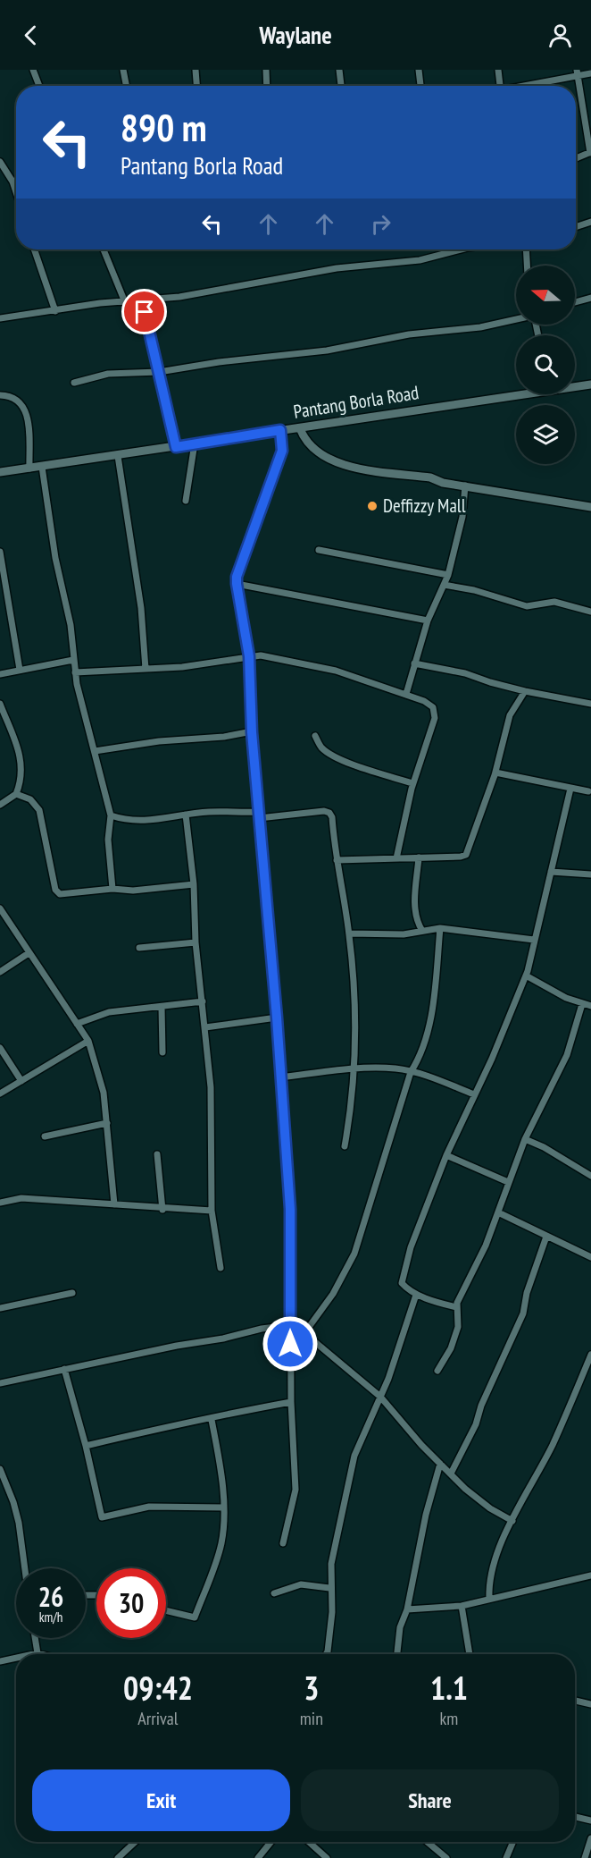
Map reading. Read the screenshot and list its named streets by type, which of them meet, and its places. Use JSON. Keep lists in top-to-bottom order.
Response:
{
  "streets": {
    "street": ["Pantang Borla Road"]
  },
  "places": ["Deffizzy Mall"],
  "north": "left",
  "page": {
    "header": "Waylane",
    "turn": ["890 m", "Pantang Borla Road"],
    "speed": "26 km/h",
    "limit": "30",
    "eta": [
      "09:42",
      "Arrival",
      "3",
      "min",
      "1.1",
      "km"
    ],
    "buttons": ["Exit", "Share"]
  }
}
